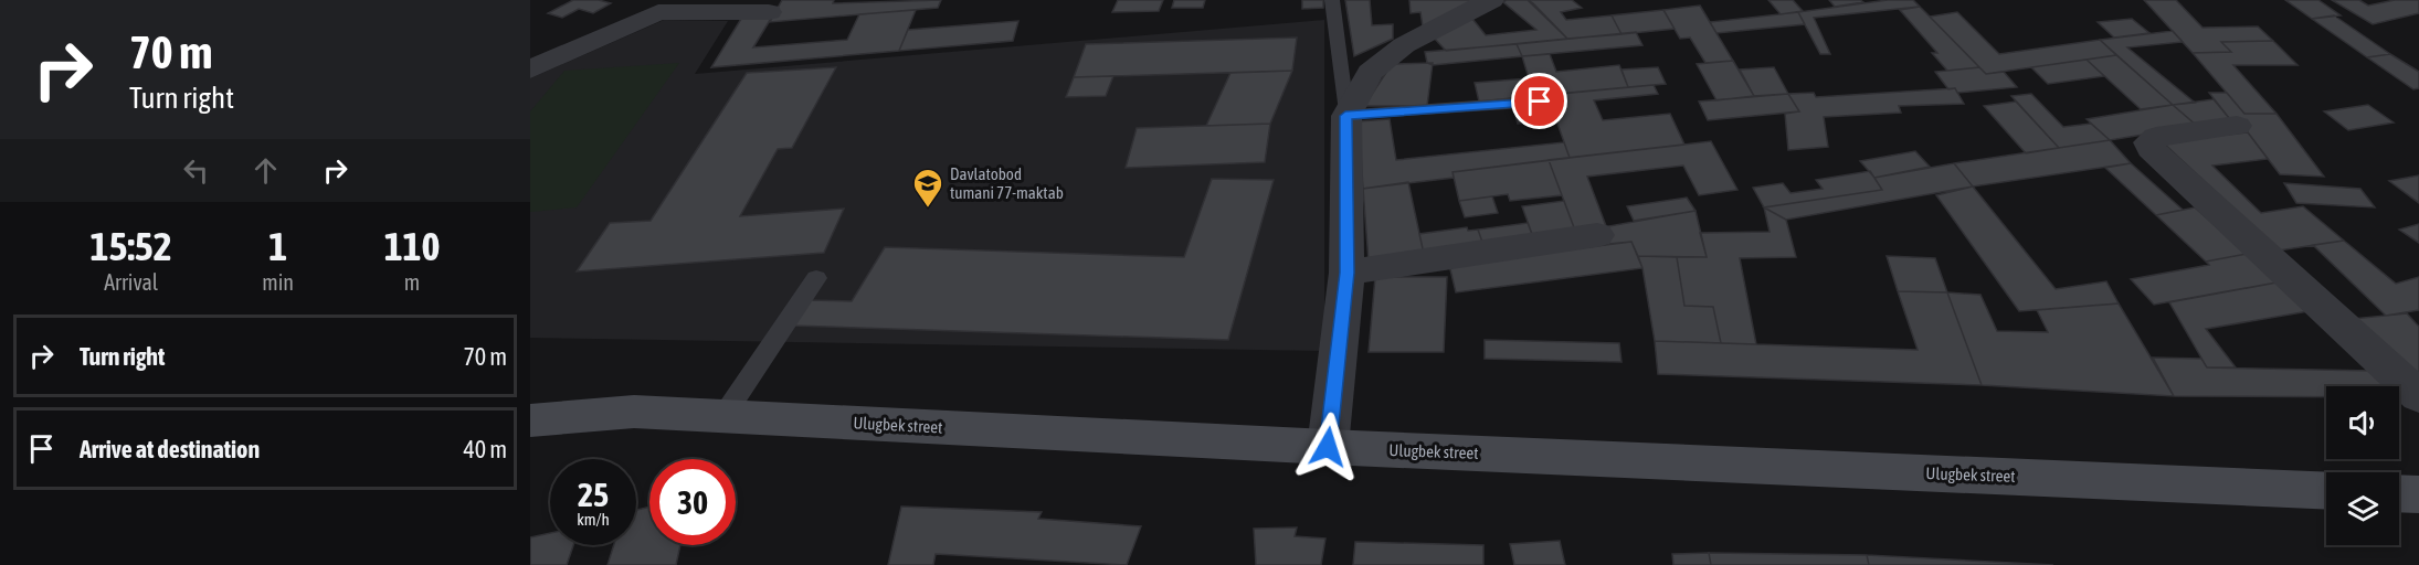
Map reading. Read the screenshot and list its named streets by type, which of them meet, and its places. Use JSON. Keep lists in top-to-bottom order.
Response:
{
  "streets": {
    "street": ["Ulugbek street"]
  },
  "places": {
    "school or university": ["Davlatobod tumani 77-maktab"]
  },
  "page": {
    "turn": ["70 m", "Turn right"],
    "eta": [
      "15:52",
      "Arrival",
      "1",
      "min",
      "110",
      "m"
    ],
    "list": [
      {
        "name": "Turn right",
        "value": "70 m"
      },
      {
        "name": "Arrive at destination",
        "value": "40 m"
      }
    ],
    "speed": "25 km/h",
    "limit": "30"
  }
}
